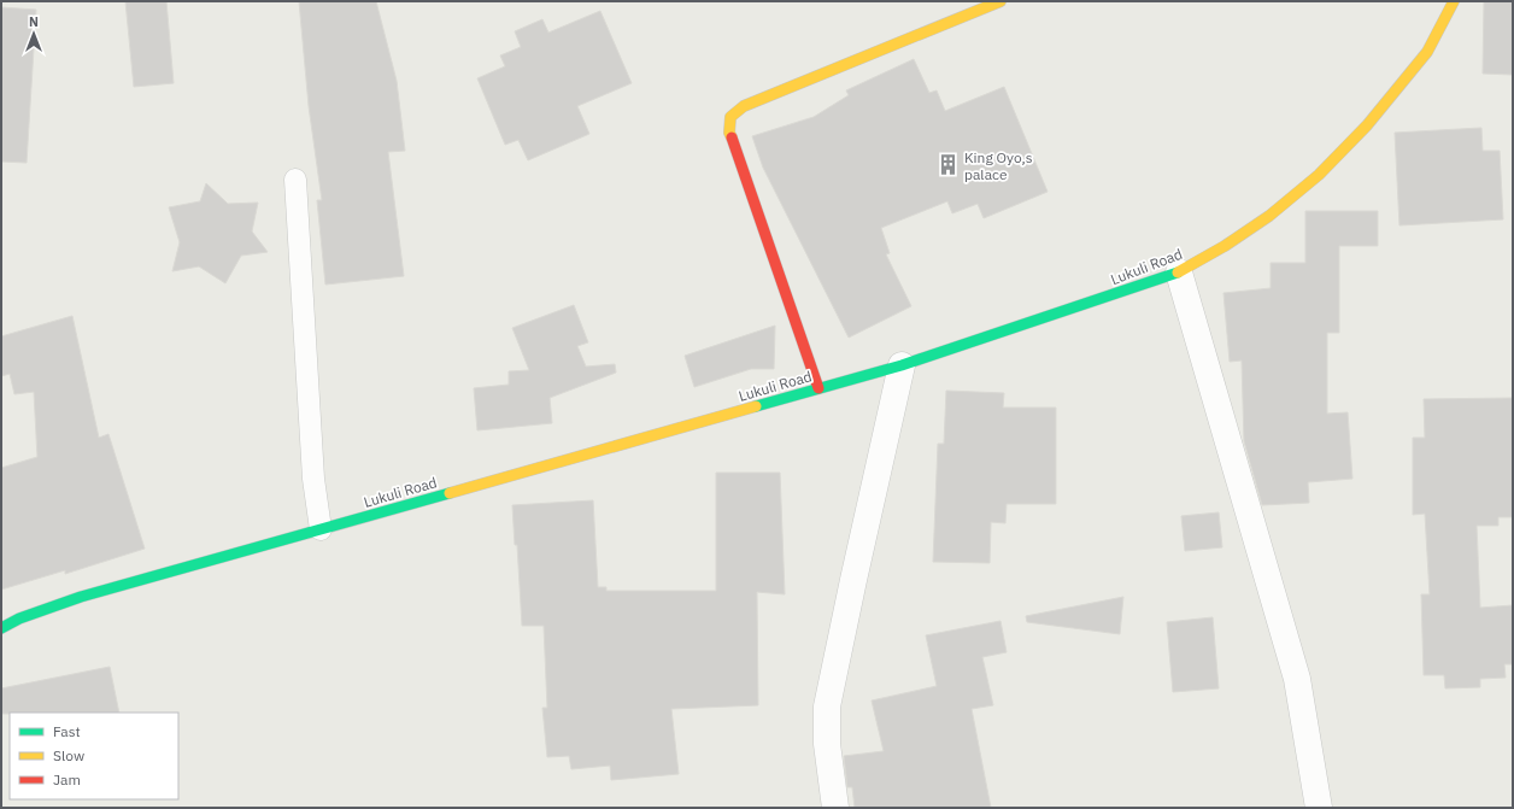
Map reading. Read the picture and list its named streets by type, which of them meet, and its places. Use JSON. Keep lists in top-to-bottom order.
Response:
{
  "streets": {
    "street": ["Lukuli Road"]
  },
  "places": {
    "building": ["King Oyo,s palace"]
  },
  "legend": ["Fast", "Slow", "Jam"],
  "north": "top"
}
